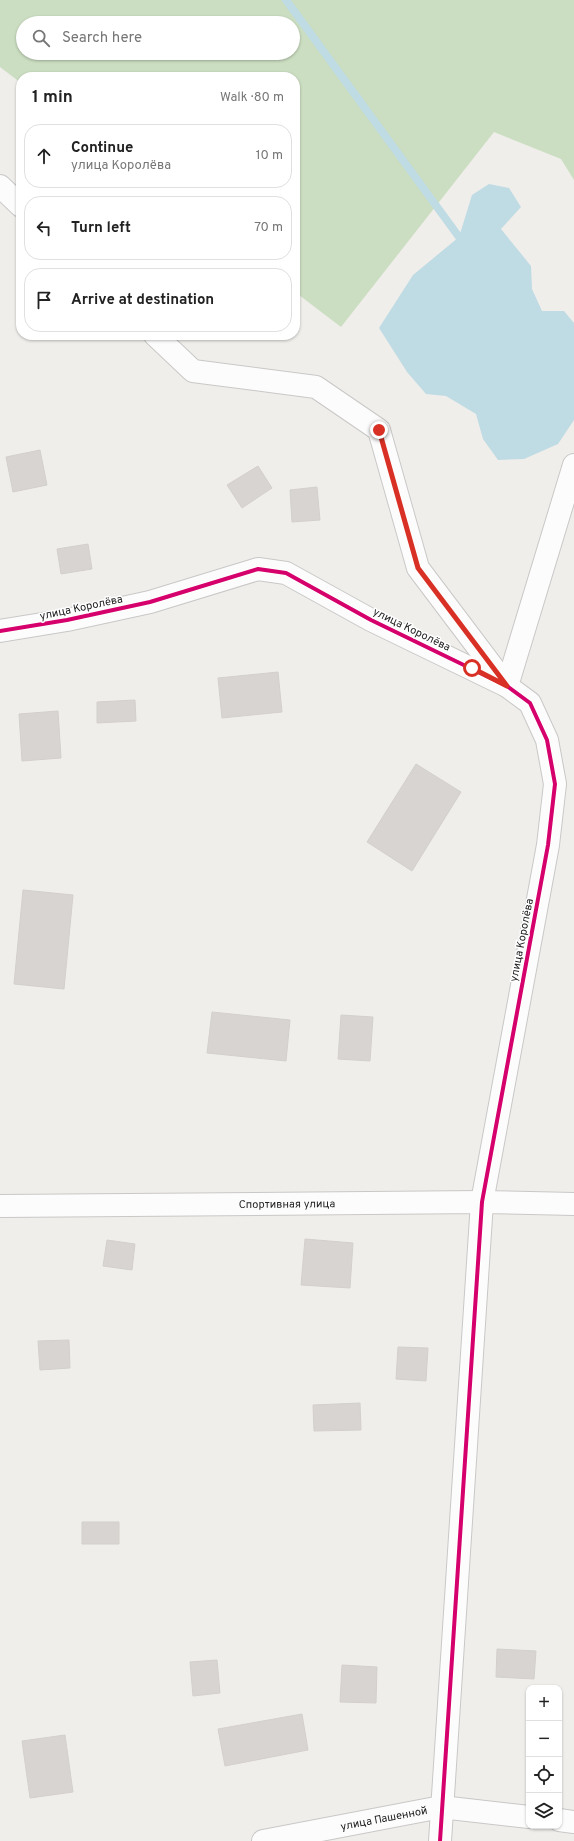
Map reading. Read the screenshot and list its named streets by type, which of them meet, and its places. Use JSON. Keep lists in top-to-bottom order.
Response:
{
  "streets": {
    "street": ["улица Королёва", "Спортивная улица", "улица Пашенной"]
  },
  "crossings": [
    ["улица Королёва", "Спортивная улица"],
    ["улица Королёва", "улица Пашенной"]
  ],
  "page": {
    "search": "Search here",
    "heading": ["1 min", "Walk · 80 m"],
    "list": [
      ["Continue", "улица Королёва", "10 m"],
      ["Turn left", "70 m"],
      "Arrive at destination"
    ],
    "map_buttons": ["+", "−"]
  }
}
